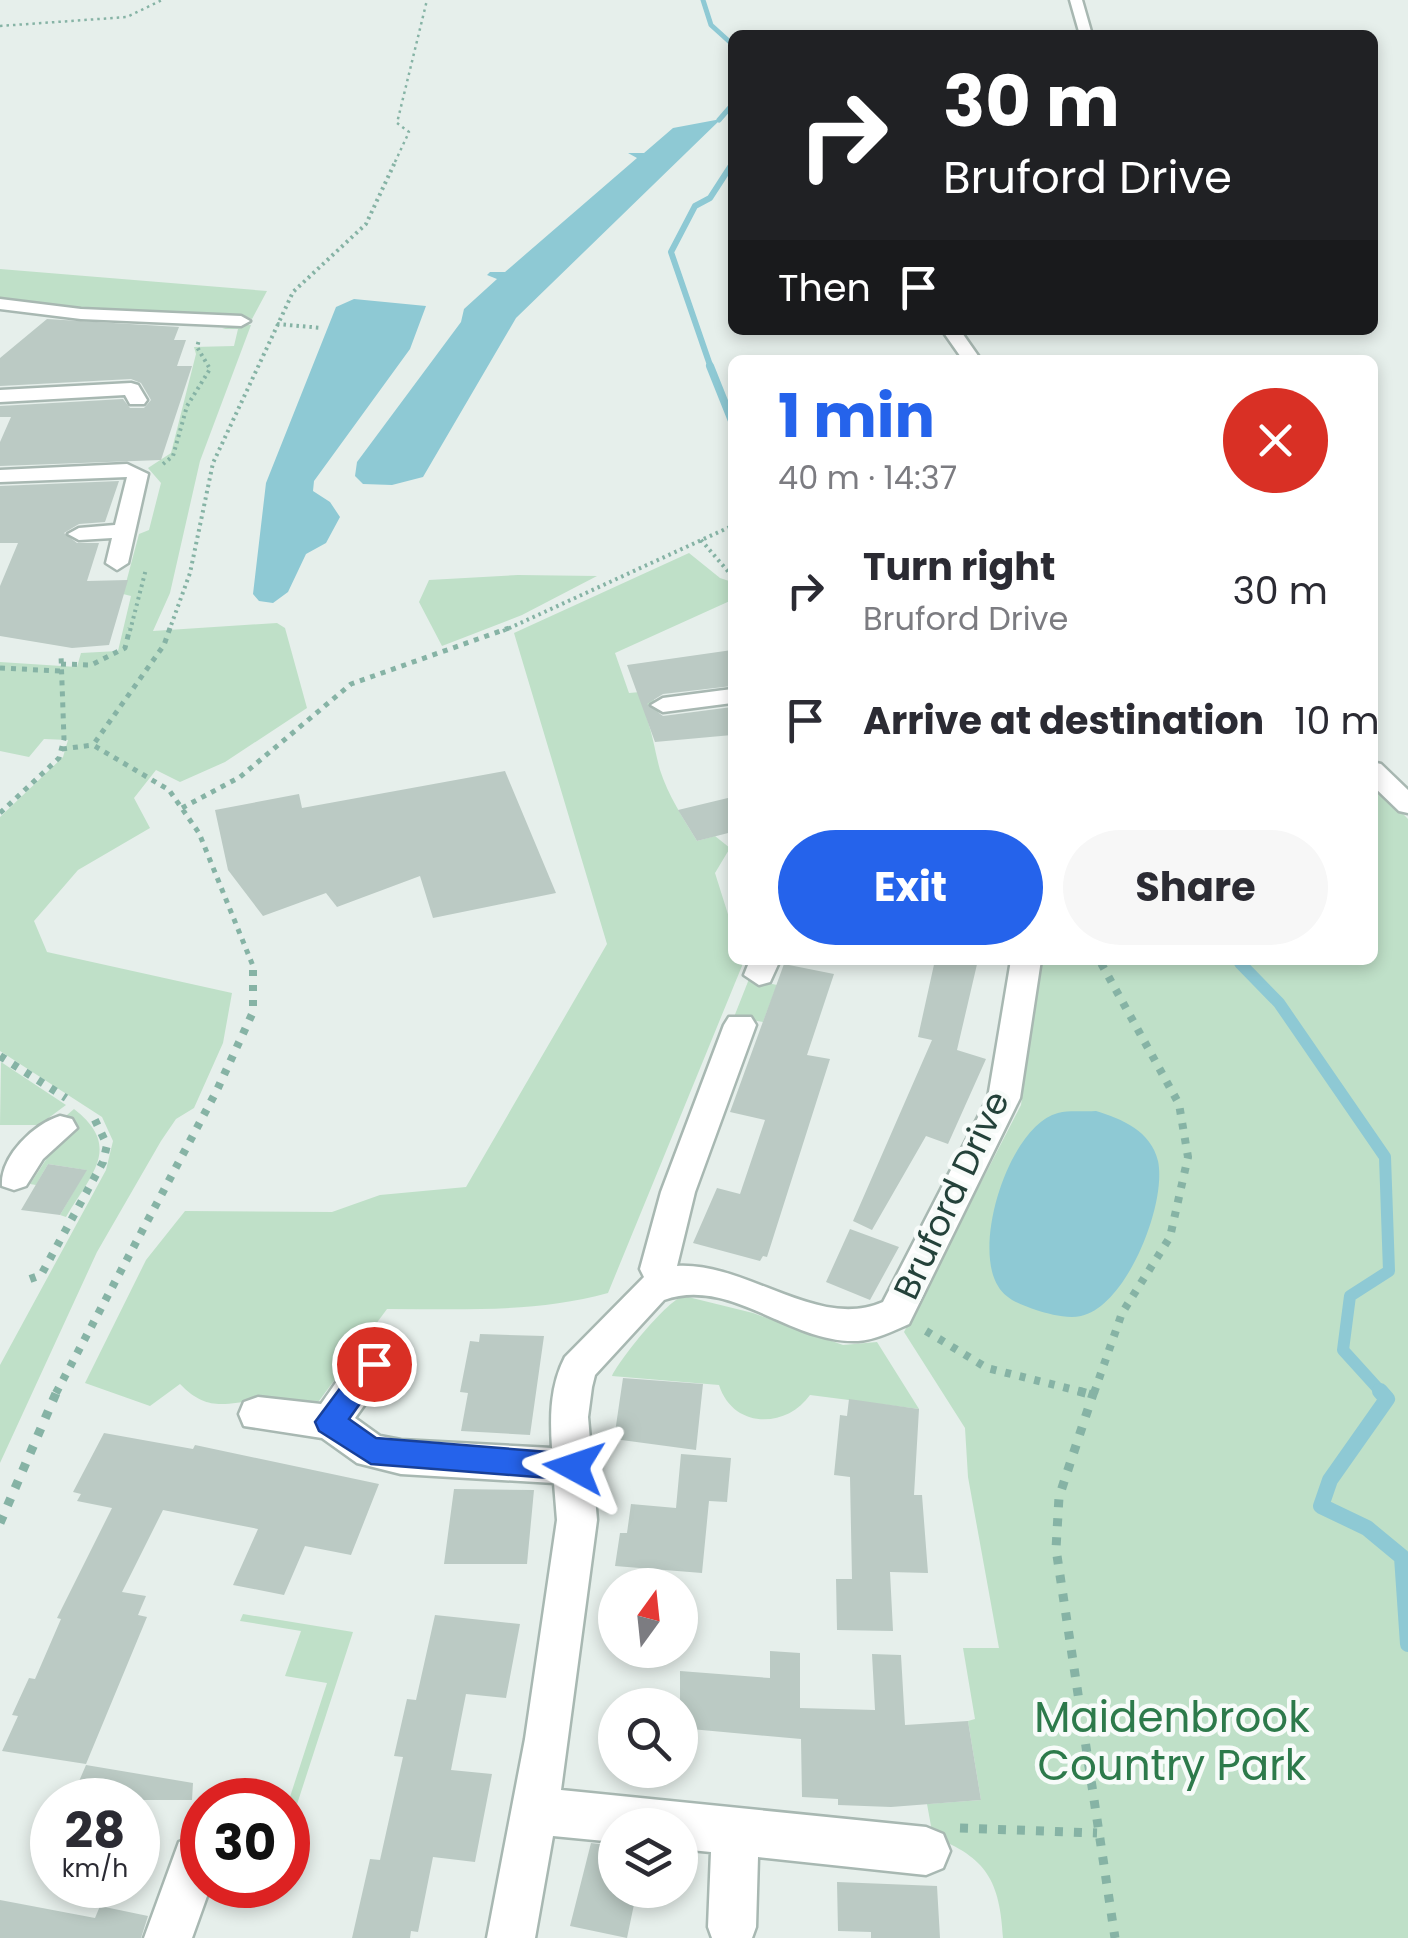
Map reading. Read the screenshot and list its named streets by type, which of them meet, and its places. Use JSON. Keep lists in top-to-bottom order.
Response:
{
  "streets": {
    "street": ["Bruford Drive"]
  },
  "parks": ["Maidenbrook Country Park"],
  "north": "top",
  "page": {
    "turn": ["30 m", "Bruford Drive"],
    "then": "Then",
    "heading": ["1 min", "40 m · 14:37"],
    "list": [
      {
        "name": "Turn right",
        "note": "Bruford Drive",
        "value": "30 m"
      },
      {
        "name": "Arrive at destination",
        "value": "10 m"
      }
    ],
    "buttons": ["Exit", "Share"],
    "speed": "28 km/h",
    "limit": "30"
  }
}
